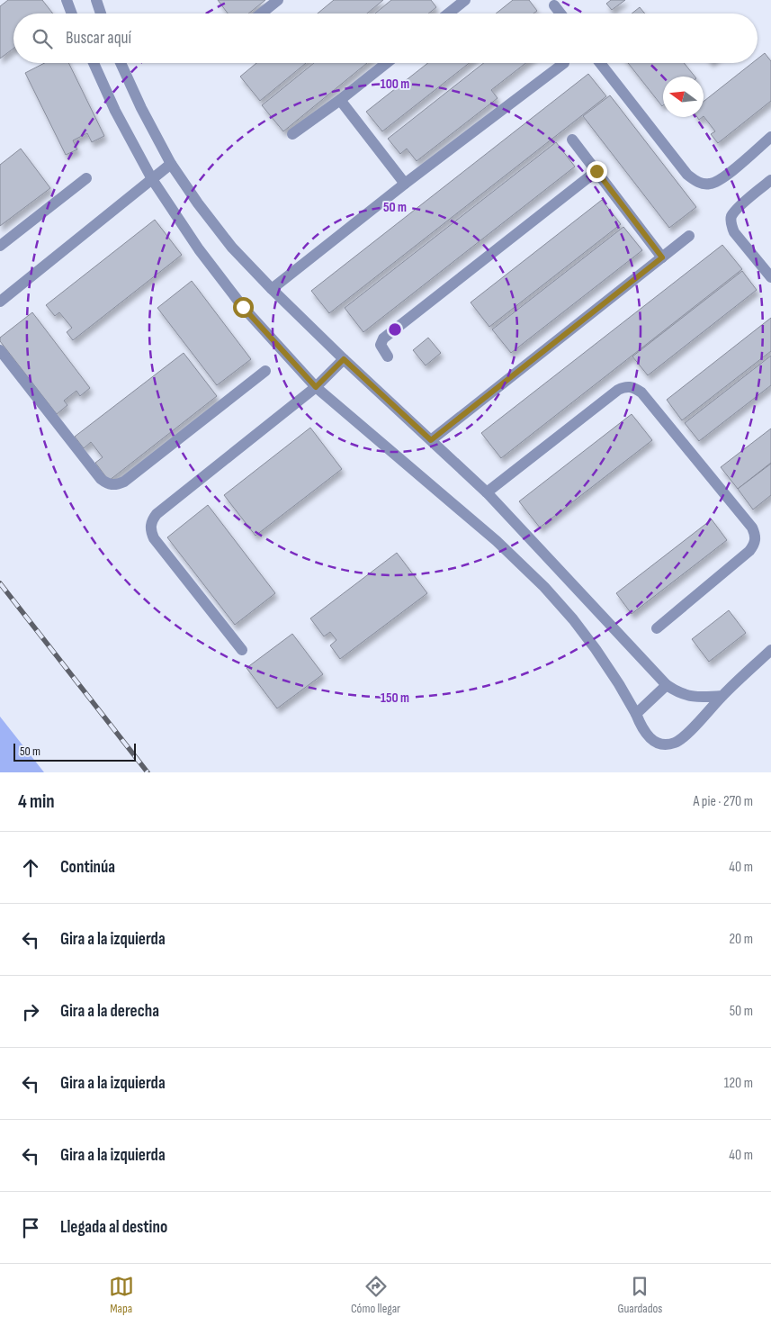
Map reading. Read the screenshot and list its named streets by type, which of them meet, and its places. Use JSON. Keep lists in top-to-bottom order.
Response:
{
  "scale_bar": "50 m",
  "north": "left",
  "page": {
    "search": "Buscar aquí",
    "scale": "50 m",
    "heading": ["4 min", "A pie · 270 m"],
    "list": [
      ["Continúa", "40 m"],
      ["Gira a la izquierda", "20 m"],
      ["Gira a la derecha", "50 m"],
      ["Gira a la izquierda", "120 m"],
      ["Gira a la izquierda", "40 m"],
      "Llegada al destino"
    ],
    "nav": ["Mapa", "Cómo llegar", "Guardados"]
  },
  "rings": ["100 m", "50 m", "150 m"]
}
